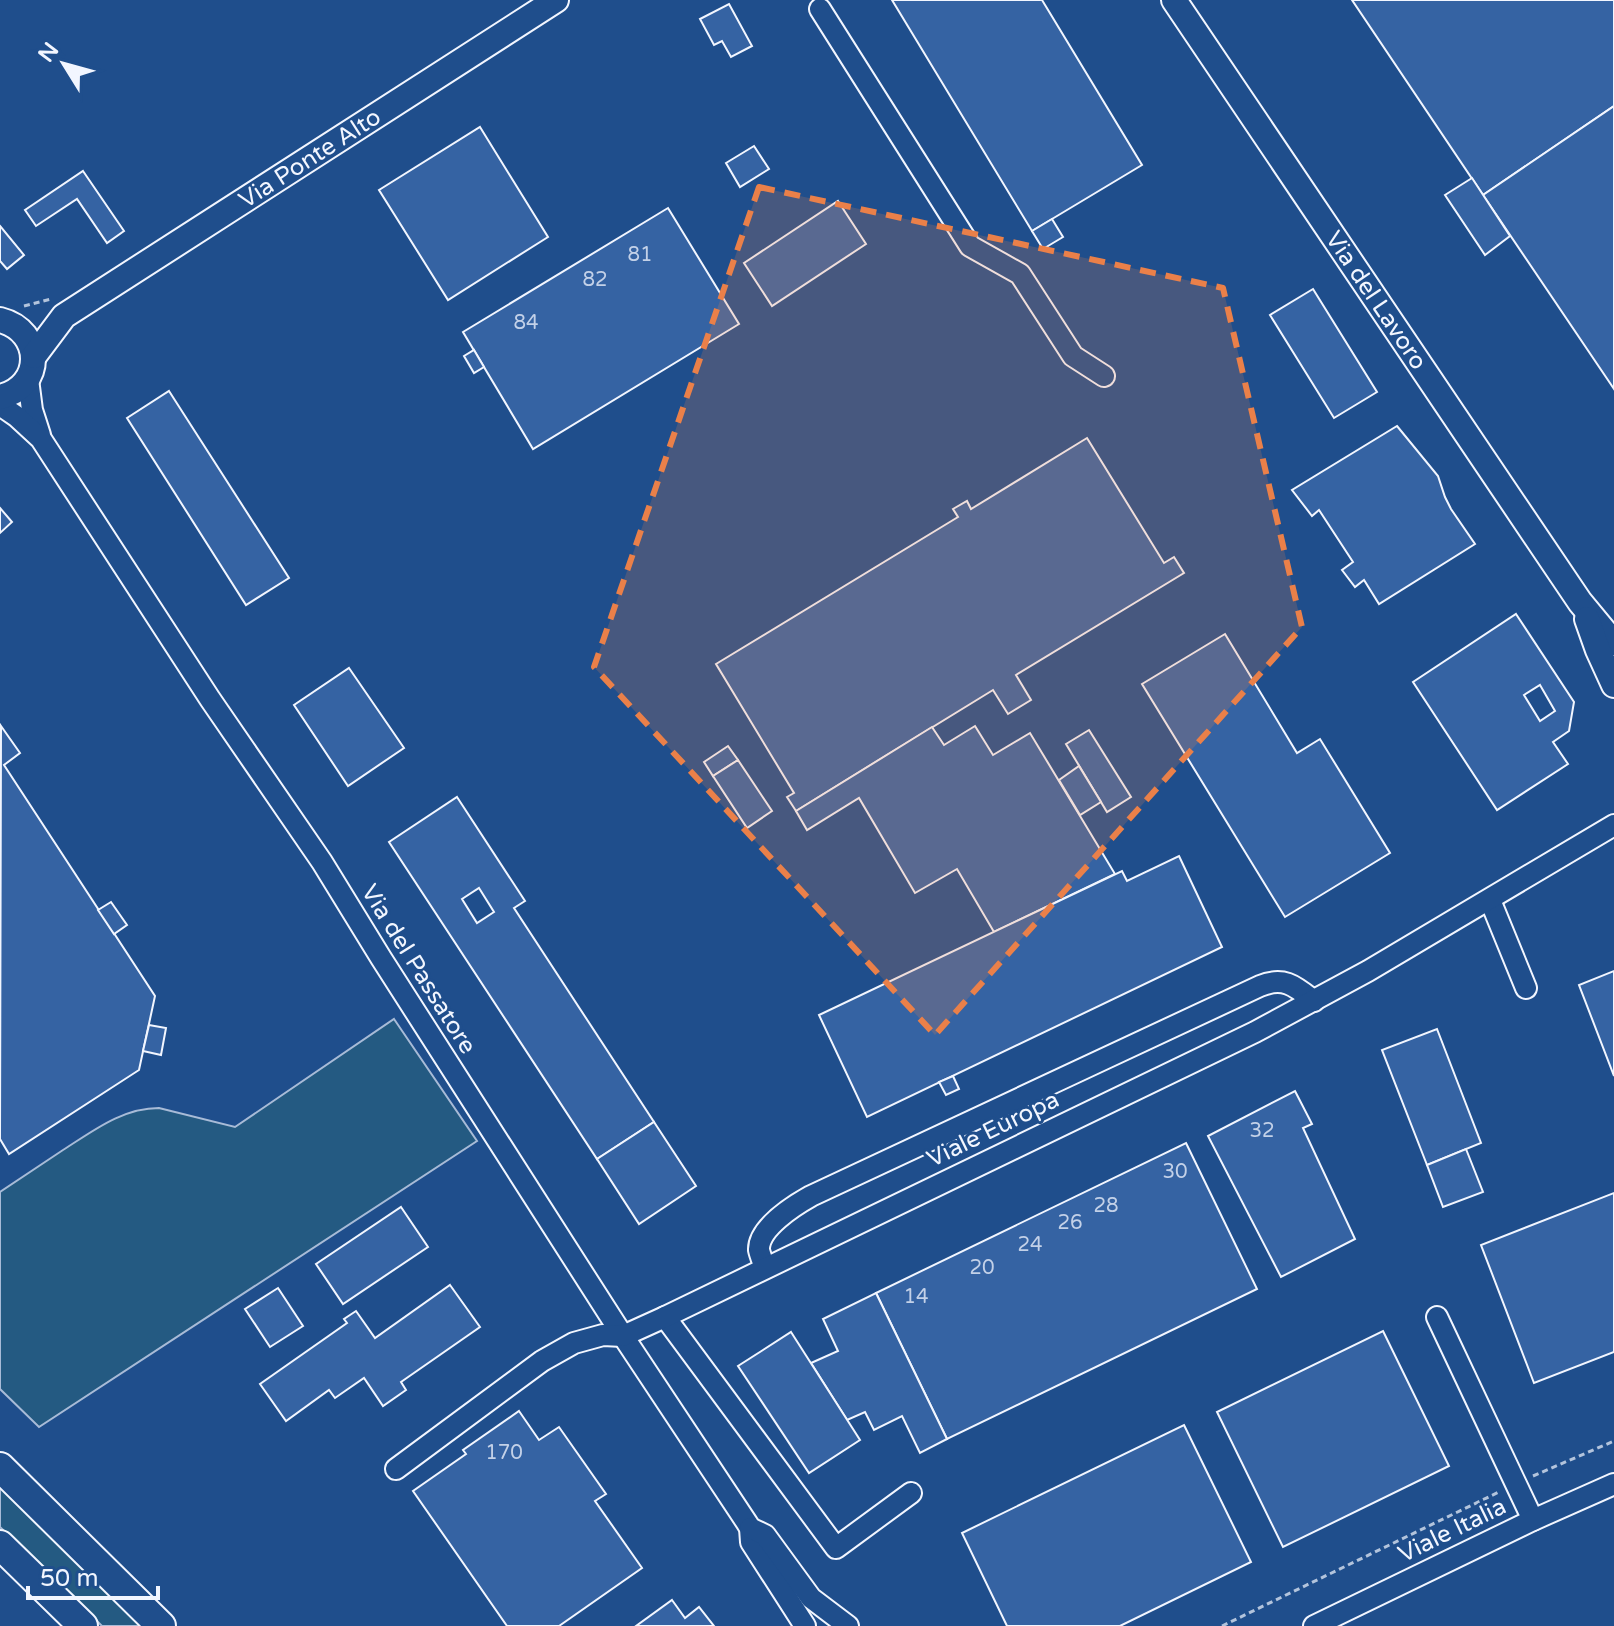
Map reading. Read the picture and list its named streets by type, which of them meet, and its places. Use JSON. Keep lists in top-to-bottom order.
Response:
{
  "streets": {
    "main road": ["Via Ponte Alto", "Via del Lavoro"],
    "street": ["Via del Passatore", "Viale Europa", "Viale Italia"]
  },
  "crossings": [
    ["Via Ponte Alto", "Via del Passatore"],
    ["Via del Passatore", "Viale Europa"]
  ],
  "house_numbers": [
    "81",
    "82",
    "84",
    "32",
    "30",
    "28",
    "26",
    "24",
    "20",
    "14",
    "170"
  ],
  "scale_bar": "50 m",
  "north": "top left"
}
